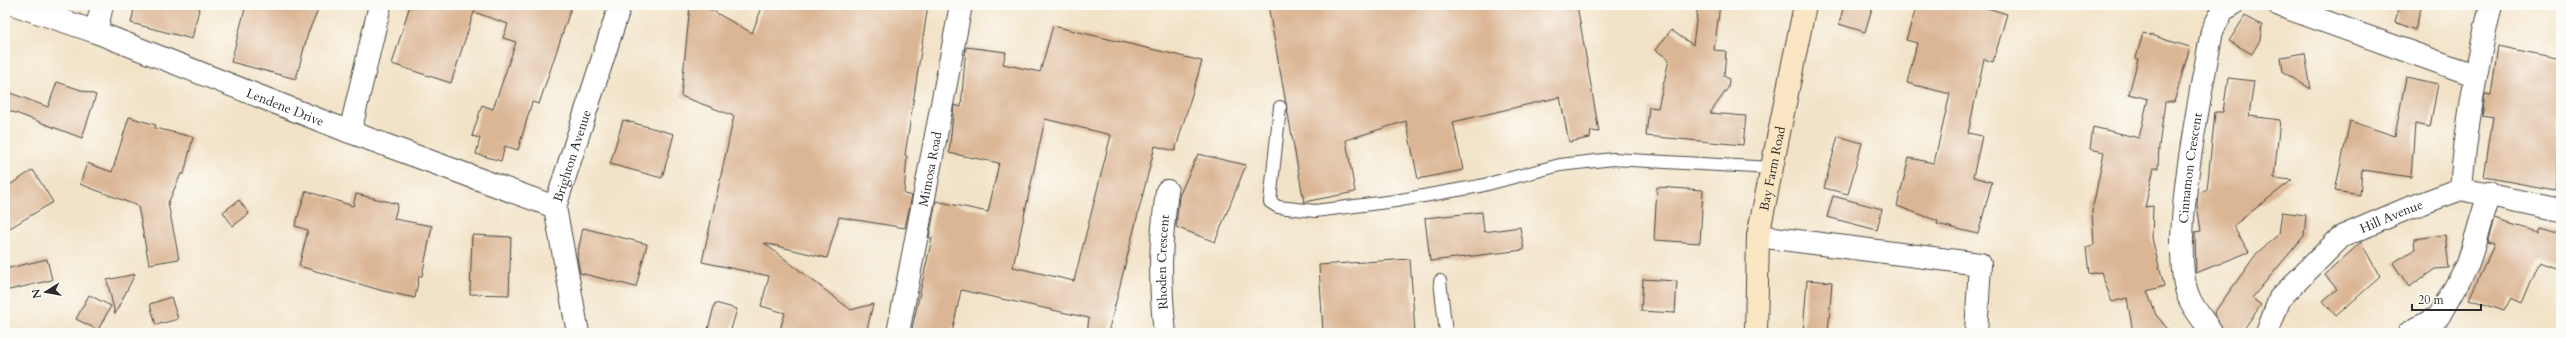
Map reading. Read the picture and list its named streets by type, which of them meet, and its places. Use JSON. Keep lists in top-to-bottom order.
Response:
{
  "streets": {
    "street": [
      "Lendene Drive",
      "Brighton Avenue",
      "Bay Farm Road",
      "Cinnamon Crescent",
      "Mimosa Road",
      "Hill Avenue",
      "Rhoden Crescent"
    ]
  },
  "crossings": [
    ["Lendene Drive", "Brighton Avenue"]
  ],
  "scale_bar": "20 m",
  "north": "left"
}
